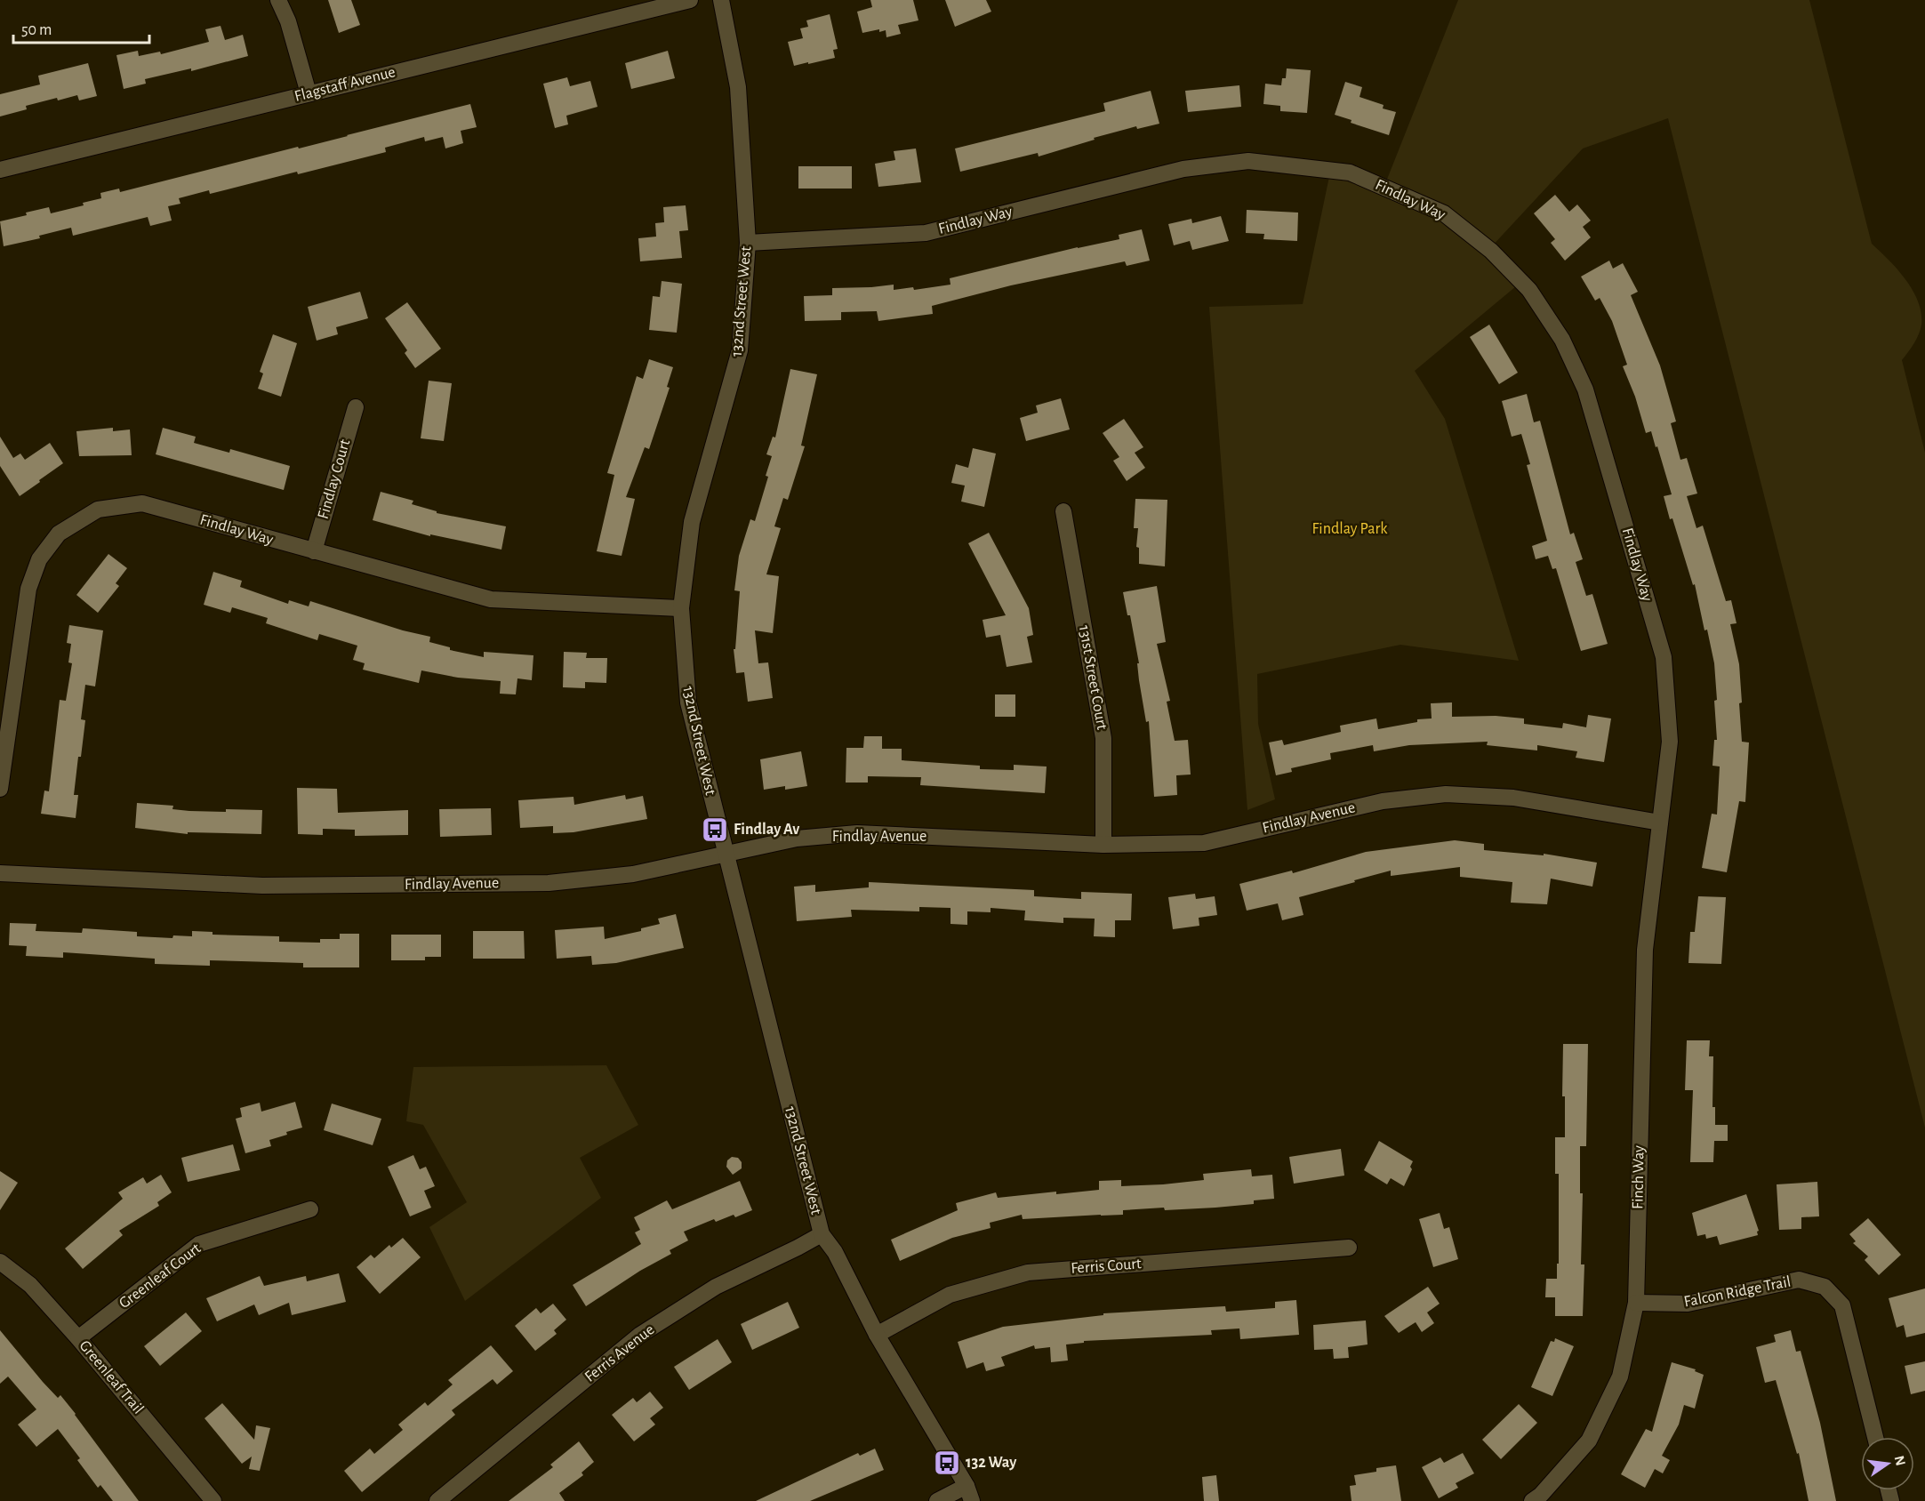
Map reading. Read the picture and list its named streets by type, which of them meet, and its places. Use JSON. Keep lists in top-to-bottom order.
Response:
{
  "streets": {
    "street": [
      "Flagstaff Avenue",
      "Findlay Way",
      "132nd Street West",
      "Findlay Court",
      "131st Street Court",
      "Findlay Avenue",
      "Finch Way",
      "Ferris Court",
      "Greenleaf Court",
      "Falcon Ridge Trail",
      "Ferris Avenue",
      "Greenleaf Trail"
    ]
  },
  "crossings": [
    ["Findlay Way", "132nd Street West"],
    ["Findlay Way", "Findlay Court"],
    ["Findlay Way", "Findlay Avenue"],
    ["Findlay Way", "Finch Way"],
    ["132nd Street West", "Findlay Avenue"],
    ["132nd Street West", "Ferris Court"],
    ["132nd Street West", "Ferris Avenue"],
    ["131st Street Court", "Findlay Avenue"],
    ["Findlay Avenue", "Finch Way"],
    ["Finch Way", "Falcon Ridge Trail"],
    ["Greenleaf Court", "Greenleaf Trail"]
  ],
  "parks": ["Findlay Park"],
  "places": {
    "bus stop": ["Findlay Av", "132 Way"]
  },
  "scale_bar": "50 m",
  "north": "right"
}
